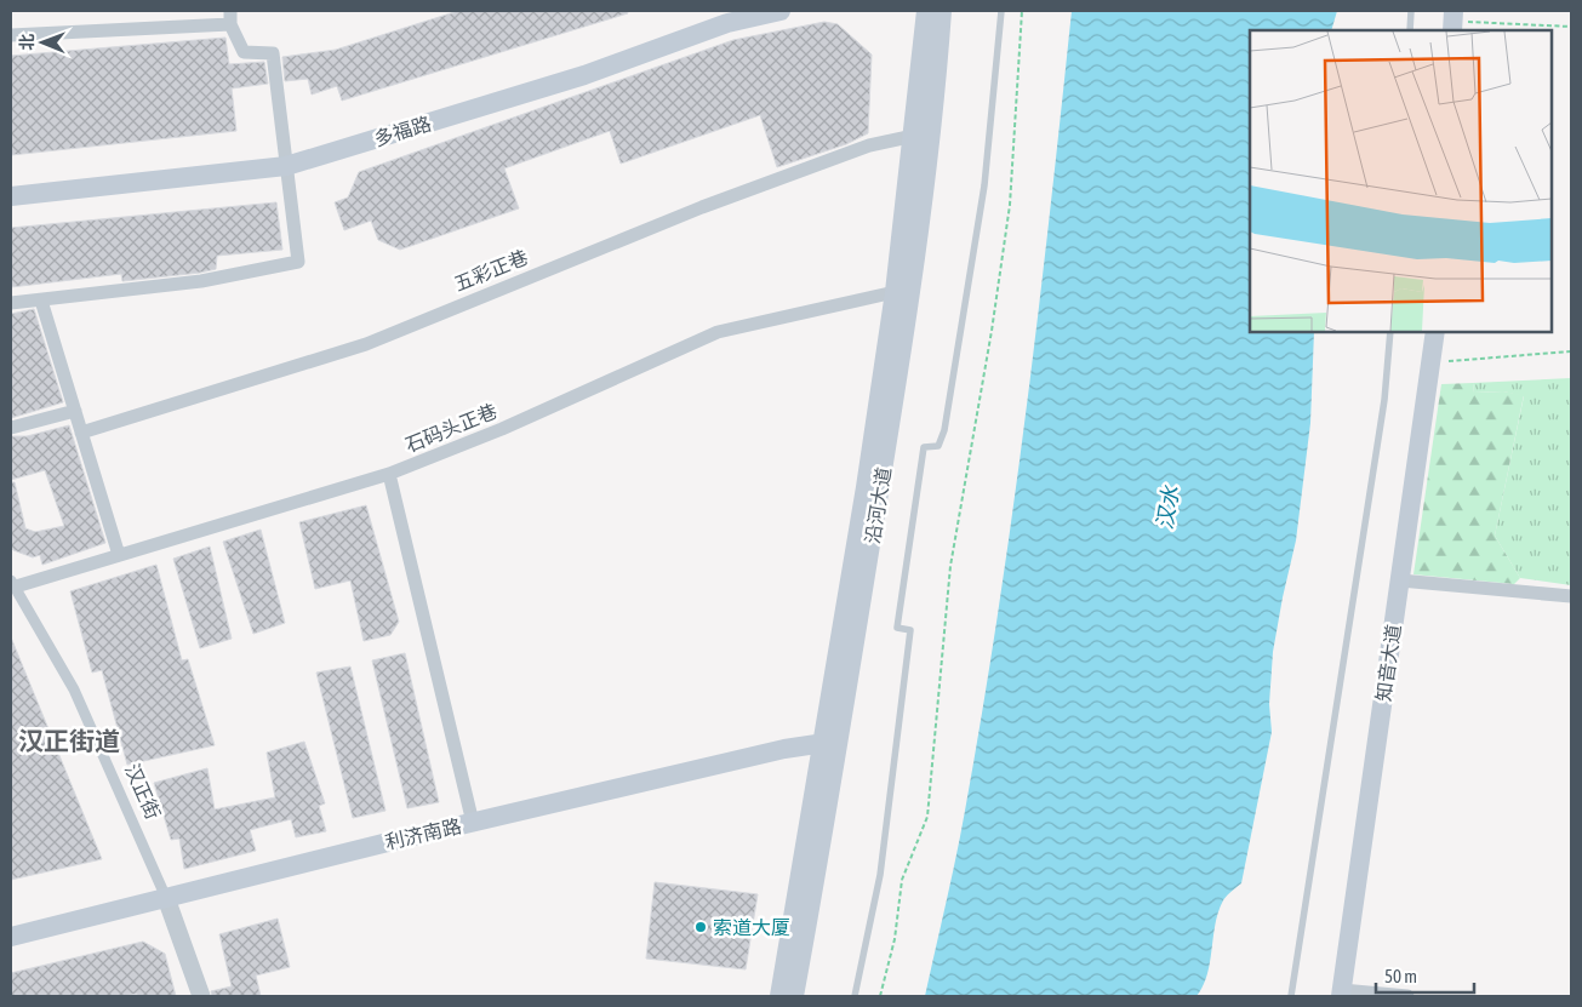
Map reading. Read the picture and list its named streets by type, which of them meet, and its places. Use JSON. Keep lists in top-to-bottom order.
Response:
{
  "streets": {
    "main road": [
      "多福路",
      "沿河大道",
      "知音大道",
      "利济南路"
    ],
    "street": ["五彩正巷", "石码头正巷", "汉正街"]
  },
  "crossings": [
    ["五彩正巷", "沿河大道"],
    ["石码头正巷", "沿河大道"],
    ["石码头正巷", "汉正街"],
    ["沿河大道", "利济南路"],
    ["汉正街", "利济南路"]
  ],
  "districts": ["汉正街道"],
  "water": ["汉水"],
  "places": ["索道大厦"],
  "scale_bar": "50 m",
  "north": "left"
}
